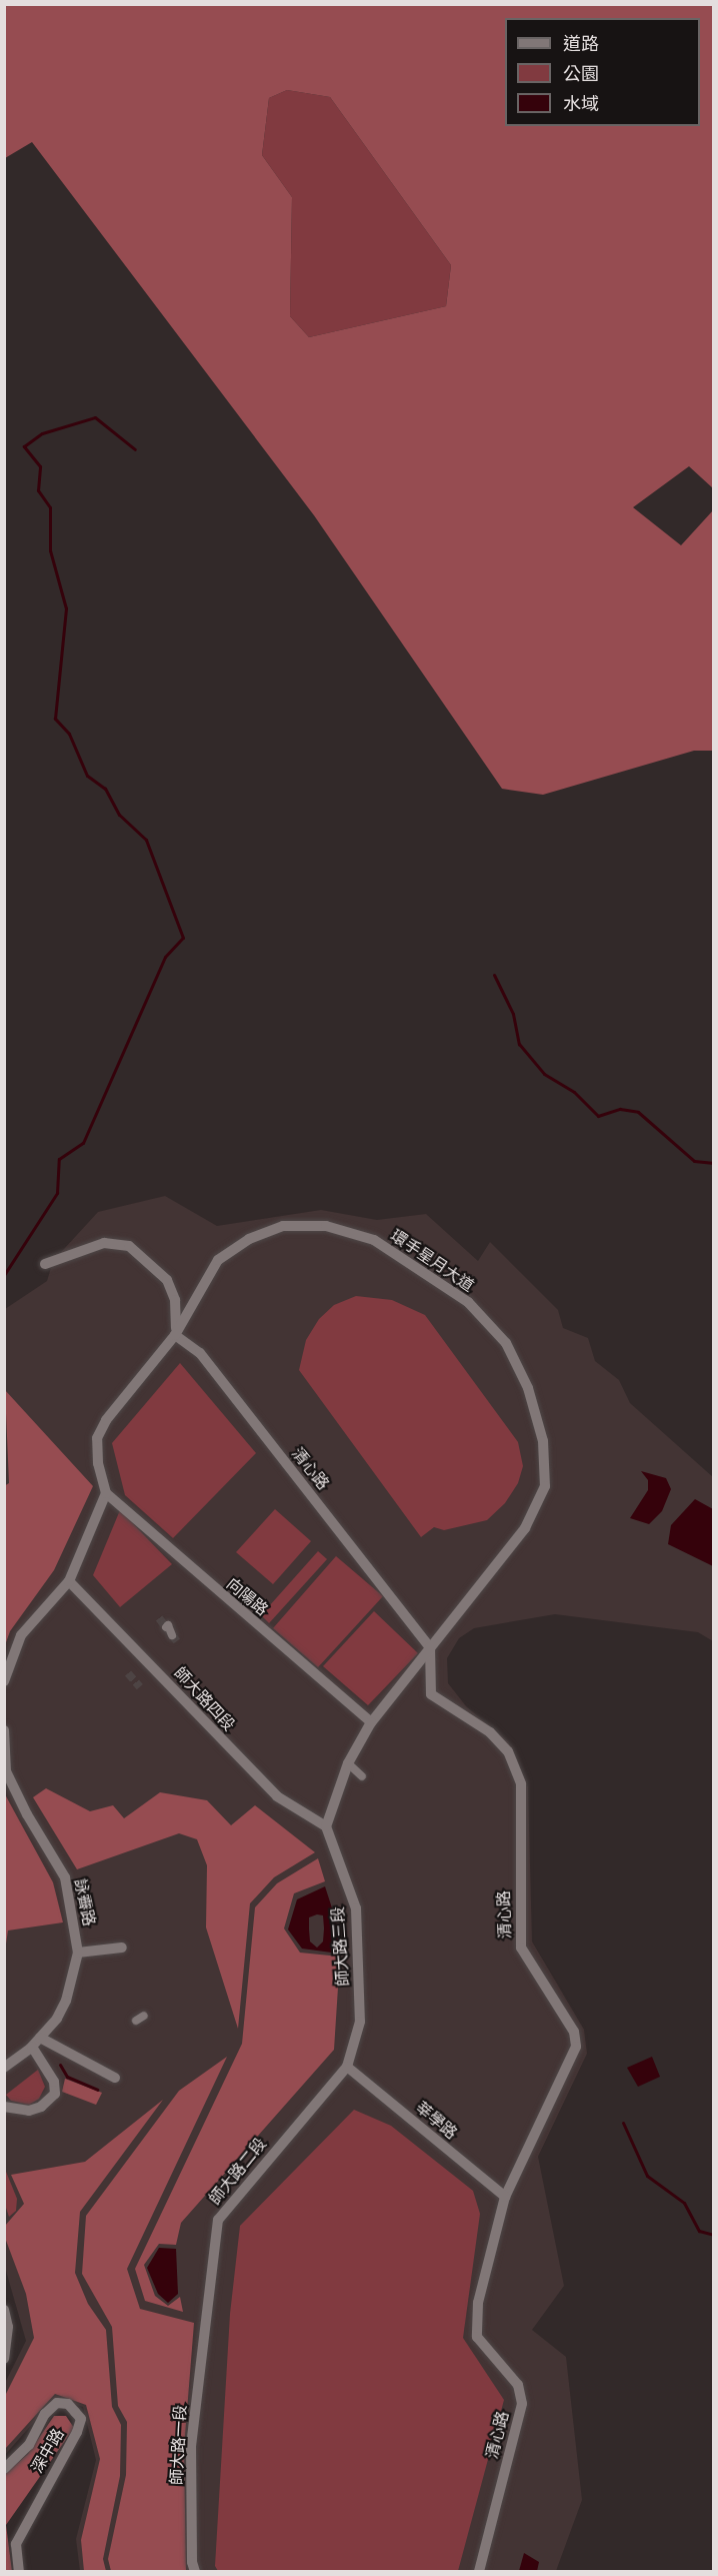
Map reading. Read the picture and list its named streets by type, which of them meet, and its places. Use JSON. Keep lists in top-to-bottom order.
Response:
{
  "streets": {
    "street": [
      "環手星月大道",
      "清心路",
      "向陽路",
      "師大路四段",
      "詠霽路",
      "師大路三段",
      "莘學路",
      "師大路二段",
      "師大路一段",
      "深中路"
    ]
  },
  "crossings": [
    ["環手星月大道", "清心路"],
    ["環手星月大道", "向陽路"],
    ["環手星月大道", "師大路四段"],
    ["環手星月大道", "師大路三段"],
    ["清心路", "莘學路"],
    ["師大路四段", "師大路三段"],
    ["師大路三段", "莘學路"],
    ["師大路三段", "師大路二段"],
    ["莘學路", "師大路二段"],
    ["師大路二段", "師大路一段"]
  ],
  "legend": ["道路", "公園", "水域"]
}
